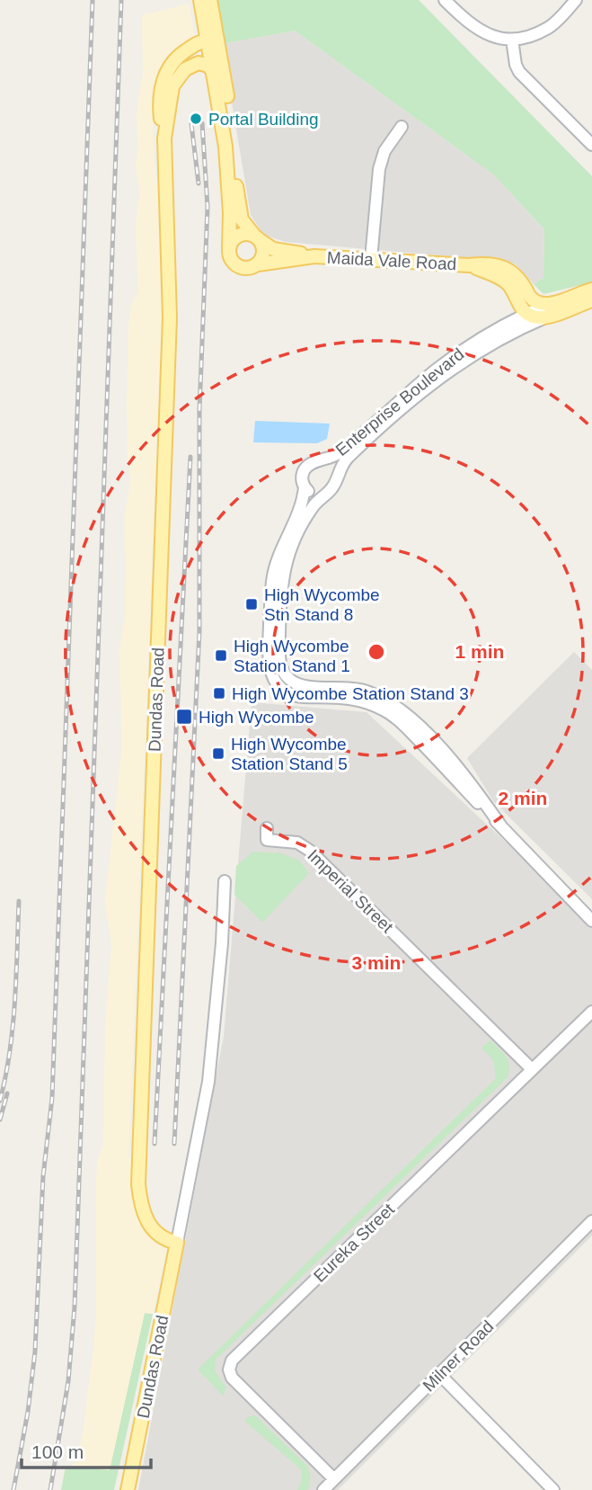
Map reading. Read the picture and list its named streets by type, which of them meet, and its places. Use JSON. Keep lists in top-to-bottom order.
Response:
{
  "streets": {
    "main road": ["Maida Vale Road", "Dundas Road"],
    "street": [
      "Enterprise Boulevard",
      "Imperial Street",
      "Eureka Street",
      "Milner Road"
    ]
  },
  "crossings": [
    ["Maida Vale Road", "Enterprise Boulevard"],
    ["Imperial Street", "Eureka Street"],
    ["Eureka Street", "Milner Road"]
  ],
  "places": {
    "other": ["Portal Building"],
    "transit": [
      "High Wycombe Stn Stand 8",
      "High Wycombe Station Stand 1",
      "High Wycombe Station Stand 3",
      "High Wycombe",
      "High Wycombe Station Stand 5"
    ]
  },
  "scale_bar": "100 m",
  "rings": ["1 min", "2 min", "3 min"]
}
